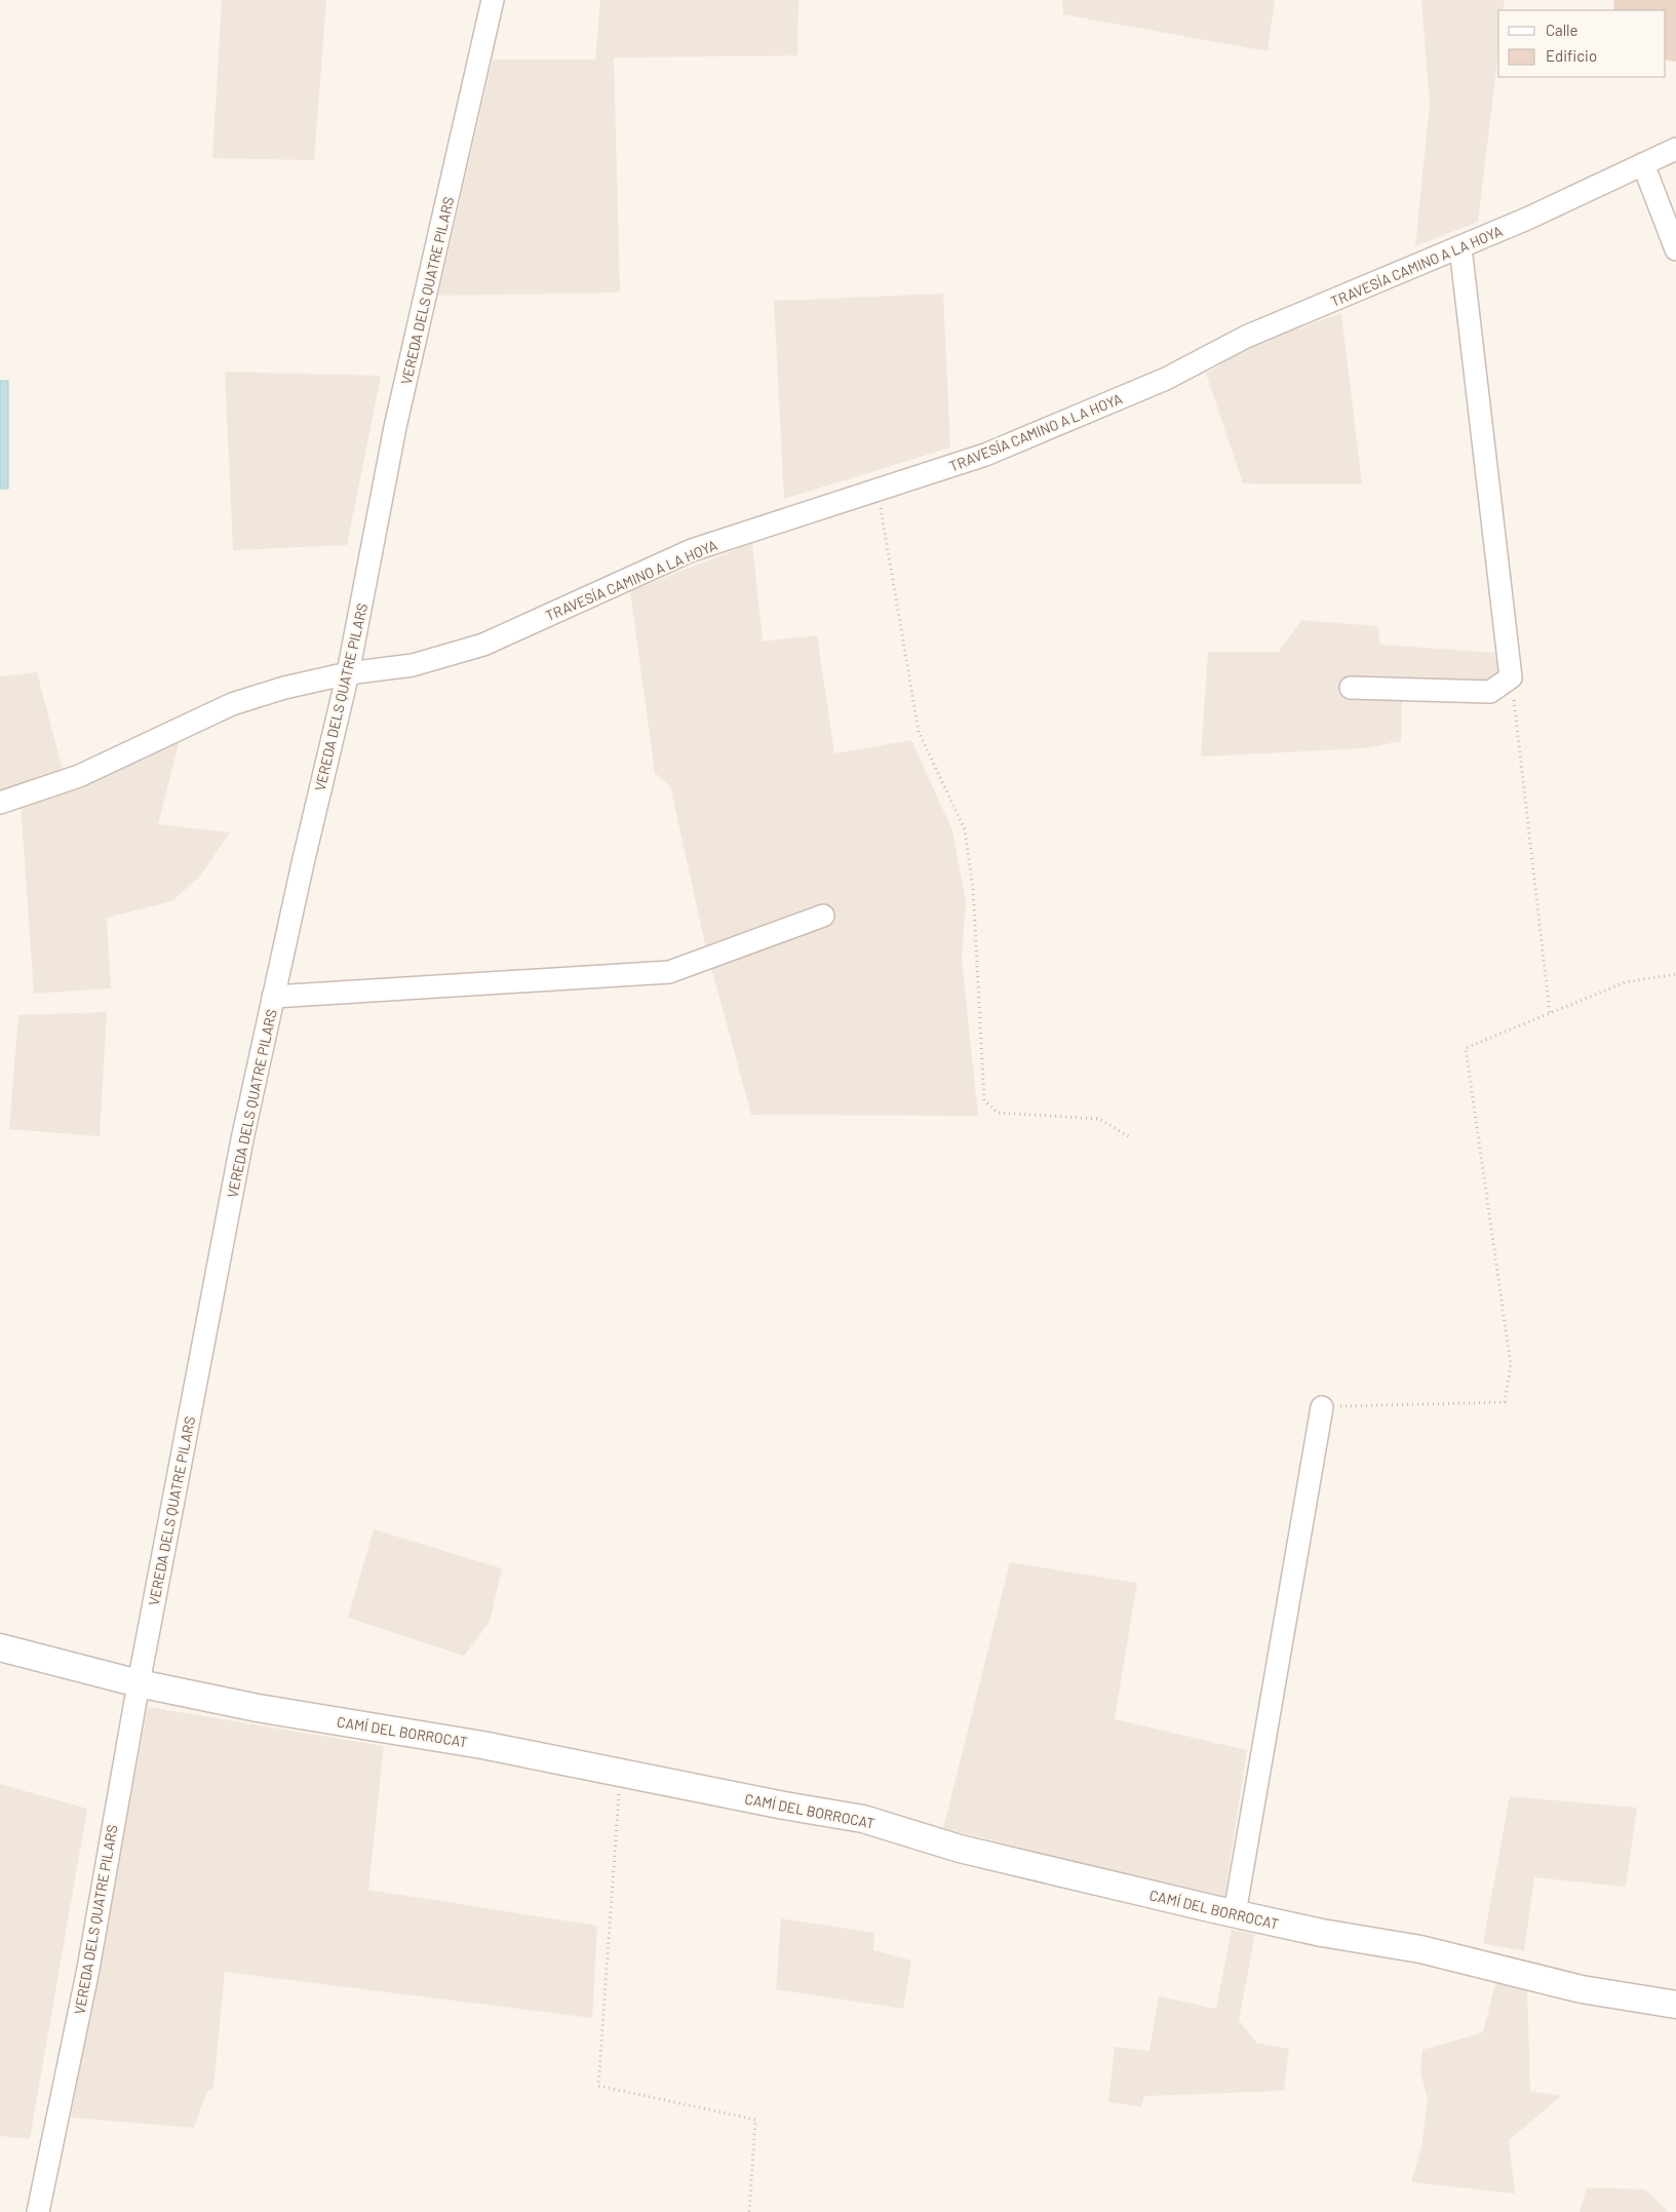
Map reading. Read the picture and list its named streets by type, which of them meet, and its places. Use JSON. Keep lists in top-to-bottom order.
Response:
{
  "streets": {
    "street": ["TRAVESÍA CAMINO A LA HOYA", "VEREDA DELS QUATRE PILARS", "CAMÍ DEL BORROCAT"]
  },
  "crossings": [
    ["TRAVESÍA CAMINO A LA HOYA", "VEREDA DELS QUATRE PILARS"],
    ["VEREDA DELS QUATRE PILARS", "CAMÍ DEL BORROCAT"]
  ],
  "legend": ["Calle", "Edificio"]
}
